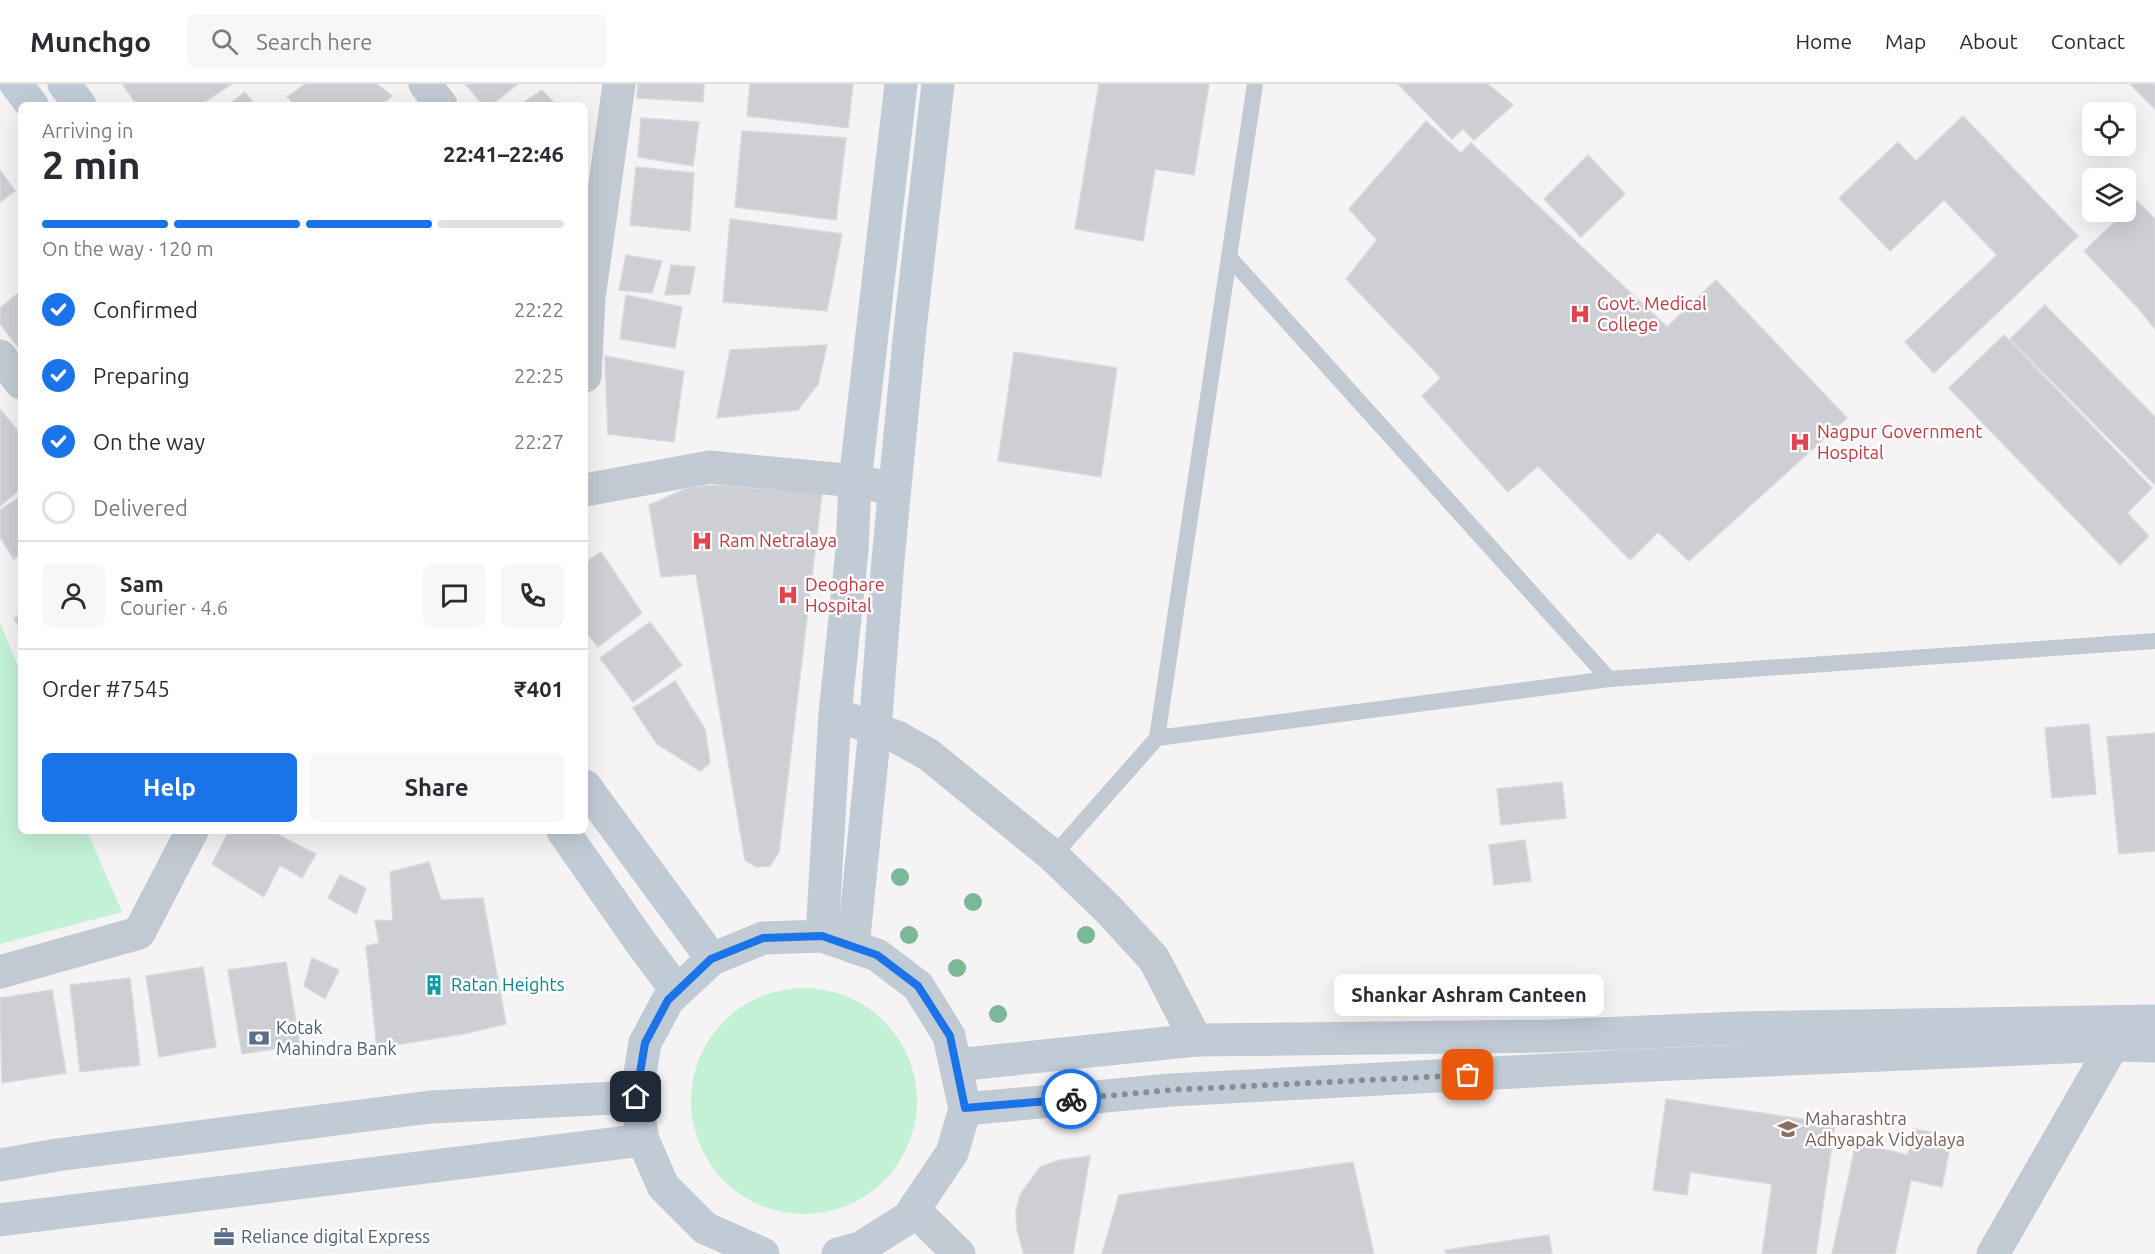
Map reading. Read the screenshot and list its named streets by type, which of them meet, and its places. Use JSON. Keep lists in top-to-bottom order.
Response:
{
  "places": {
    "hospital": [
      "Govt. Medical College",
      "Nagpur Government Hospital",
      "Ram Netralaya",
      "Deoghare Hospital"
    ],
    "building": ["Ratan Heights"],
    "bank": ["Kotak Mahindra Bank"],
    "other": ["Shankar Ashram Canteen"],
    "school or university": ["Maharashtra Adhyapak Vidyalaya"],
    "office": ["Reliance digital Express"]
  },
  "page": {
    "header": "Munchgo",
    "search": "Search here",
    "nav": [
      "Home",
      "Map",
      "About",
      "Contact"
    ],
    "heading": ["2 min", "Arriving in", "22:41–22:46"],
    "panel": [
      "Sam",
      "Courier · 4.6",
      "Order #7545",
      "₹401"
    ],
    "bar": "On the way · 120 m",
    "list": [
      ["Confirmed", "22:22"],
      ["Preparing", "22:25"],
      ["On the way", "22:27"],
      "Delivered"
    ],
    "buttons": ["Help", "Share"],
    "bubble": "Shankar Ashram Canteen"
  }
}
